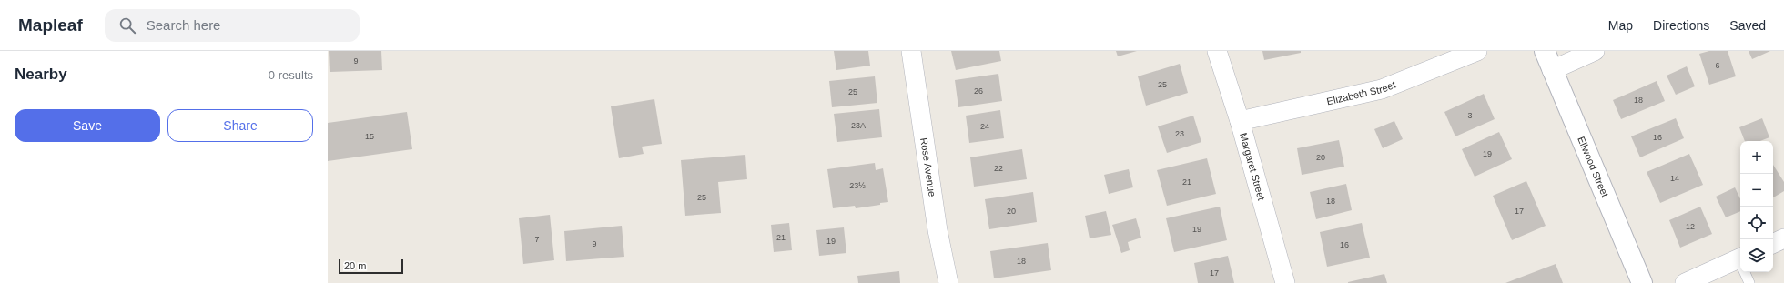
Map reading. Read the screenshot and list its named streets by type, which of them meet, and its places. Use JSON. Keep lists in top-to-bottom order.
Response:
{
  "streets": {
    "street": [
      "Elizabeth Street",
      "Margaret Street",
      "Rose Avenue",
      "Ellwood Street"
    ]
  },
  "crossings": [
    ["Elizabeth Street", "Margaret Street"]
  ],
  "house_numbers": [
    "9",
    "6",
    "25",
    "26",
    "25",
    "18",
    "3",
    "23A",
    "24",
    "23",
    "15",
    "16",
    "19",
    "20",
    "22",
    "14",
    "21",
    "23½",
    "25",
    "18",
    "20",
    "17",
    "12",
    "19",
    "21",
    "7",
    "19",
    "9",
    "16",
    "18",
    "17"
  ],
  "scale_bar": "20 m",
  "page": {
    "header": "Mapleaf",
    "search": "Search here",
    "nav": ["Map", "Directions", "Saved"],
    "heading": ["Nearby", "0 results"],
    "buttons": ["Save", "Share"],
    "map_buttons": ["+", "−"],
    "scale": "20 m"
  }
}
